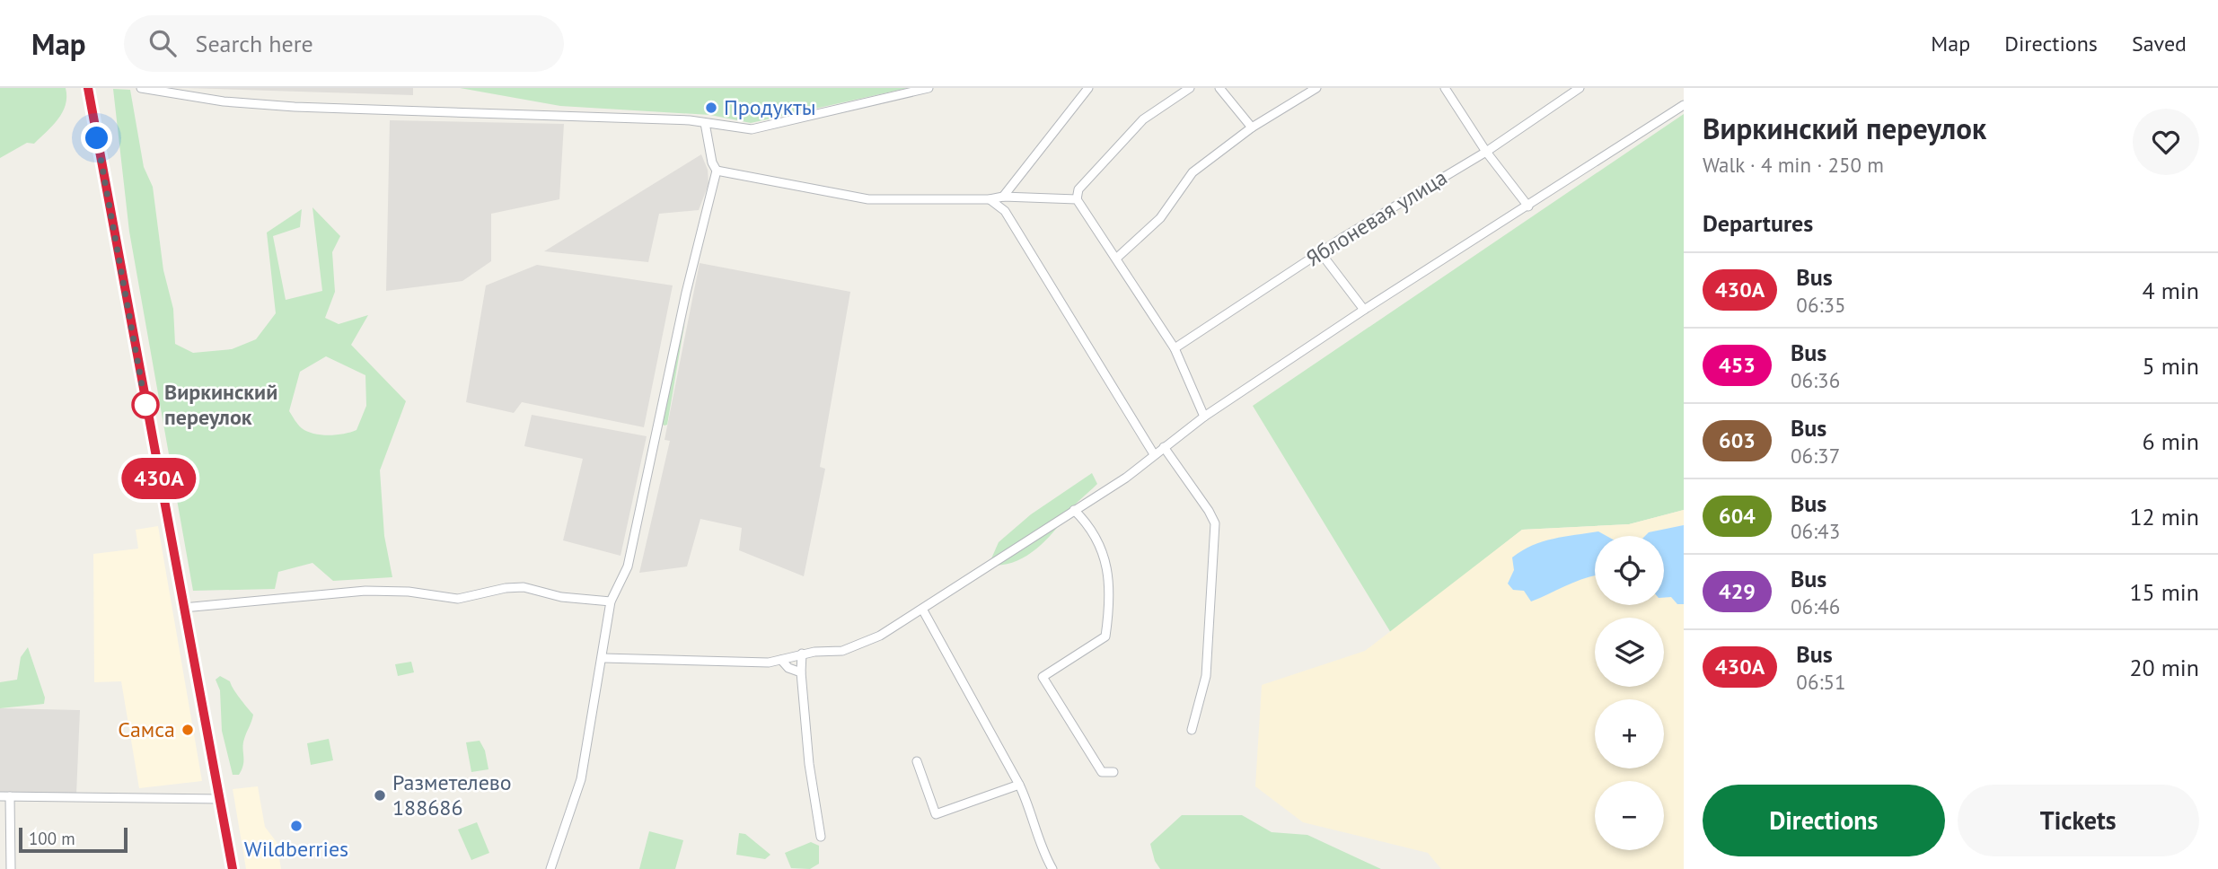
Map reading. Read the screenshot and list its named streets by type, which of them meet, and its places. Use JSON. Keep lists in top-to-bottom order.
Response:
{
  "streets": {
    "street": ["Яблоневая улица"]
  },
  "places": [
    "Продукты",
    "Виркинский переулок",
    "Самса",
    "Разметелево 188686",
    "Wildberries"
  ],
  "lines": ["bus line 430А"],
  "scale_bar": "100 m",
  "page": {
    "header": "Map",
    "search": "Search here",
    "nav": ["Map", "Directions", "Saved"],
    "on_map": "430А",
    "heading": [
      ["Виркинский переулок", "Walk · 4 min · 250 m"],
      "Departures"
    ],
    "list": [
      {
        "mark": "430А",
        "name": "Bus",
        "note": "06:35",
        "value": "4 min"
      },
      {
        "mark": "453",
        "name": "Bus",
        "note": "06:36",
        "value": "5 min"
      },
      {
        "mark": "603",
        "name": "Bus",
        "note": "06:37",
        "value": "6 min"
      },
      {
        "mark": "604",
        "name": "Bus",
        "note": "06:43",
        "value": "12 min"
      },
      {
        "mark": "429",
        "name": "Bus",
        "note": "06:46",
        "value": "15 min"
      },
      {
        "mark": "430А",
        "name": "Bus",
        "note": "06:51",
        "value": "20 min"
      }
    ],
    "map_buttons": ["+", "−"],
    "buttons": ["Directions", "Tickets"],
    "scale": "100 m"
  }
}
